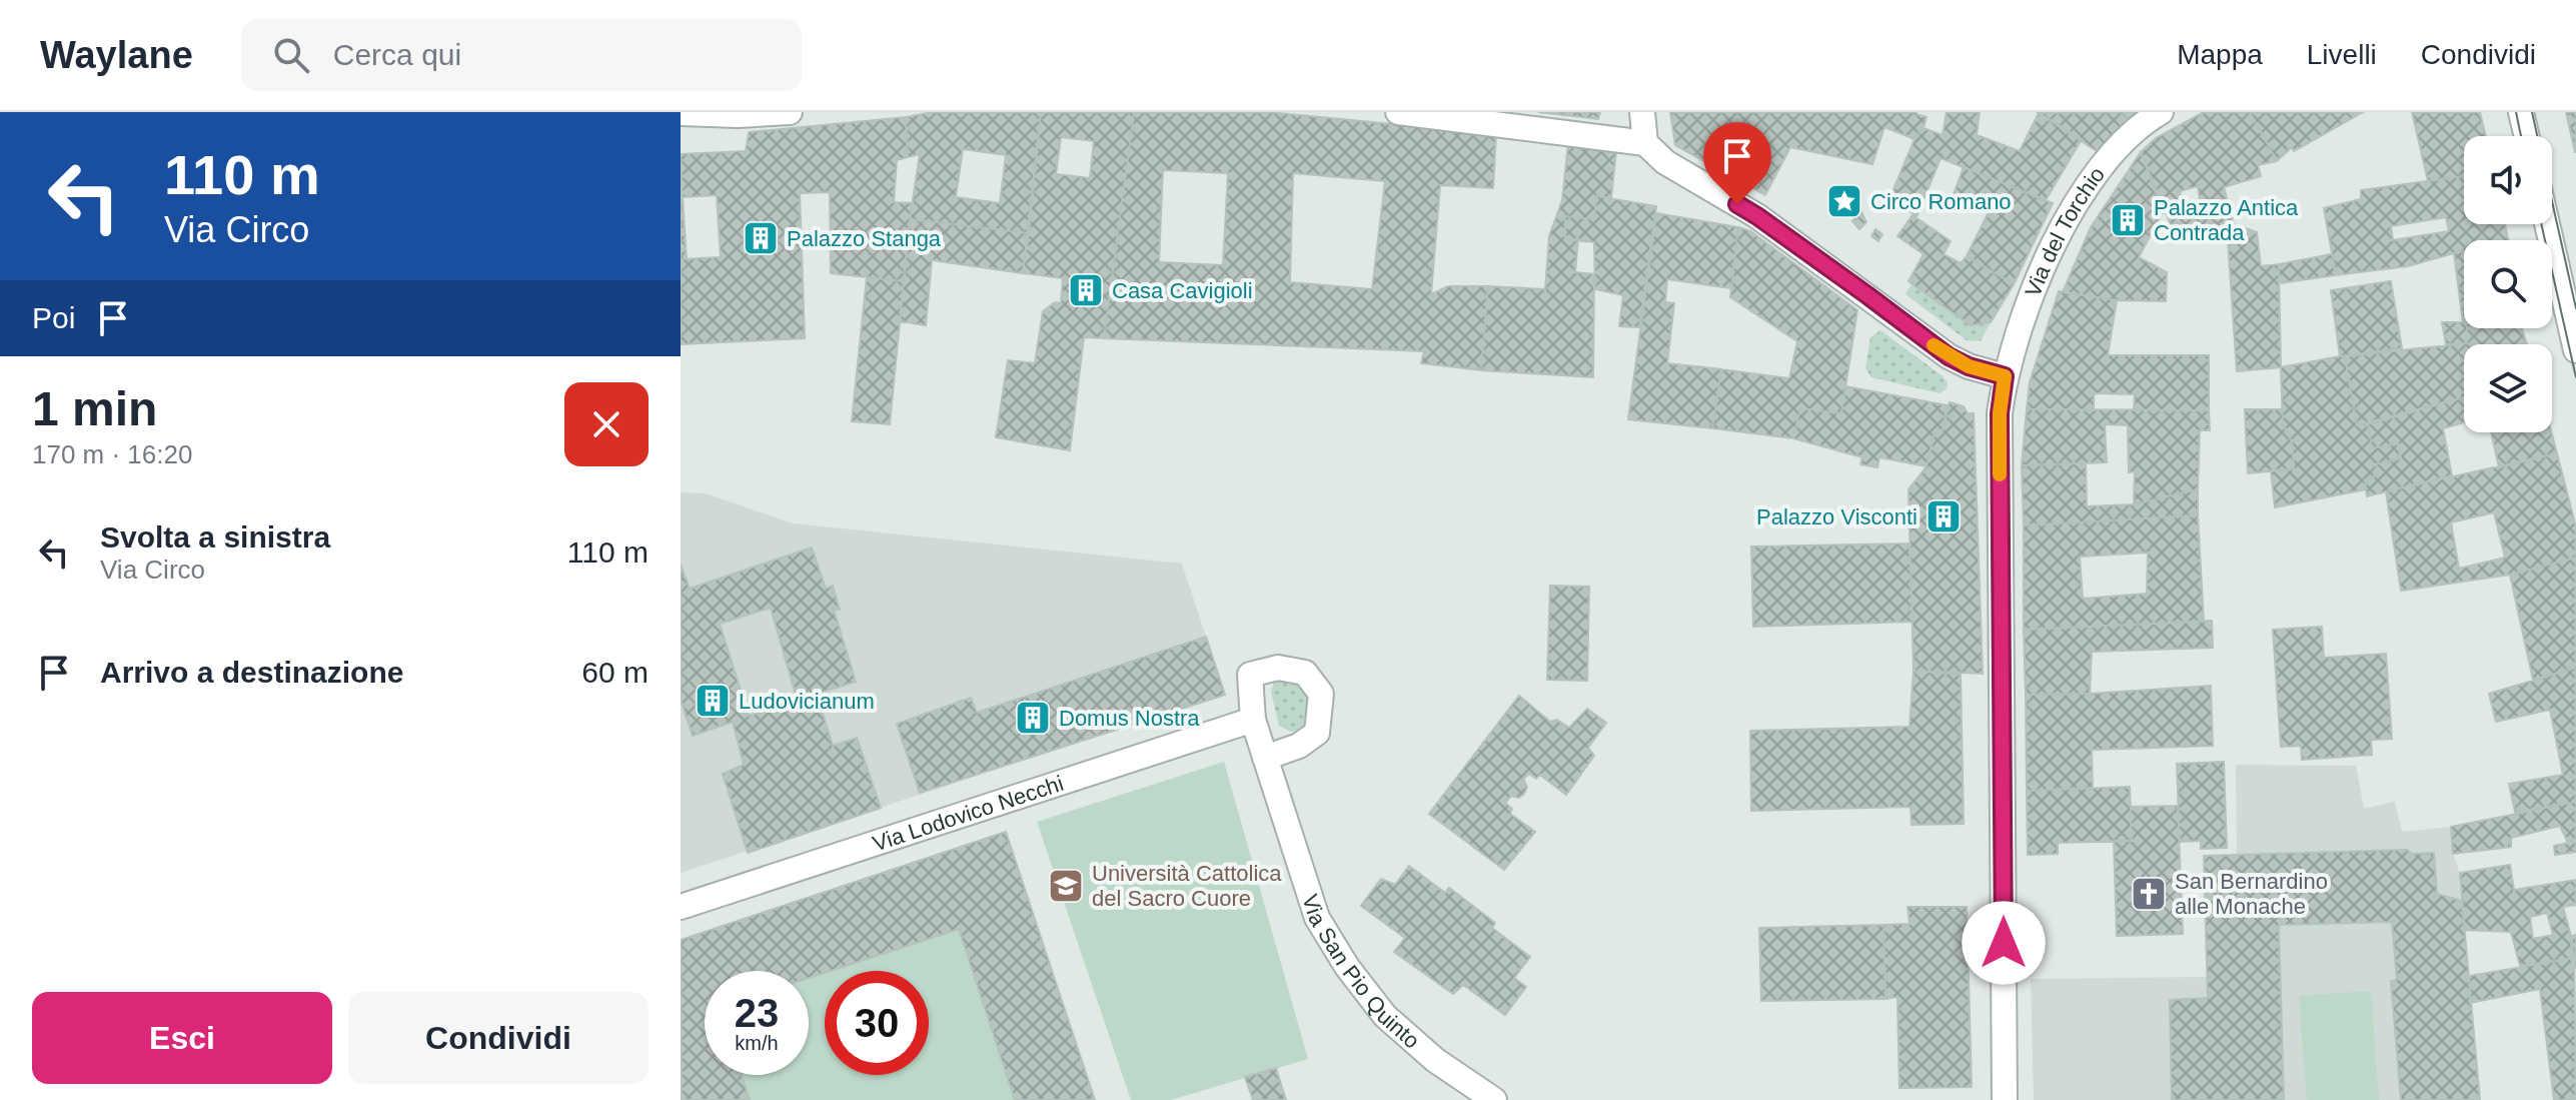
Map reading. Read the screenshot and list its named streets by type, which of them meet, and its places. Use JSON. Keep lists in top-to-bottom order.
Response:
{
  "streets": {
    "street": ["Via del Torchio", "Via Lodovico Necchi", "Via San Pio Quinto"]
  },
  "crossings": [
    ["Via Lodovico Necchi", "Via San Pio Quinto"]
  ],
  "places": {
    "place": ["Circo Romano"],
    "building": [
      "Palazzo Antica Contrada",
      "Palazzo Stanga",
      "Casa Cavigioli",
      "Palazzo Visconti",
      "Ludovicianum",
      "Domus Nostra"
    ],
    "school or university": ["Università Cattolica del Sacro Cuore"],
    "church": ["San Bernardino alle Monache"]
  },
  "page": {
    "header": "Waylane",
    "search": "Cerca qui",
    "nav": ["Mappa", "Livelli", "Condividi"],
    "turn": ["110 m", "Via Circo"],
    "then": "Poi",
    "heading": ["1 min", "170 m · 16:20"],
    "list": [
      {
        "name": "Svolta a sinistra",
        "note": "Via Circo",
        "value": "110 m"
      },
      {
        "name": "Arrivo a destinazione",
        "value": "60 m"
      }
    ],
    "speed": "23 km/h",
    "limit": "30",
    "buttons": ["Esci", "Condividi"]
  }
}
